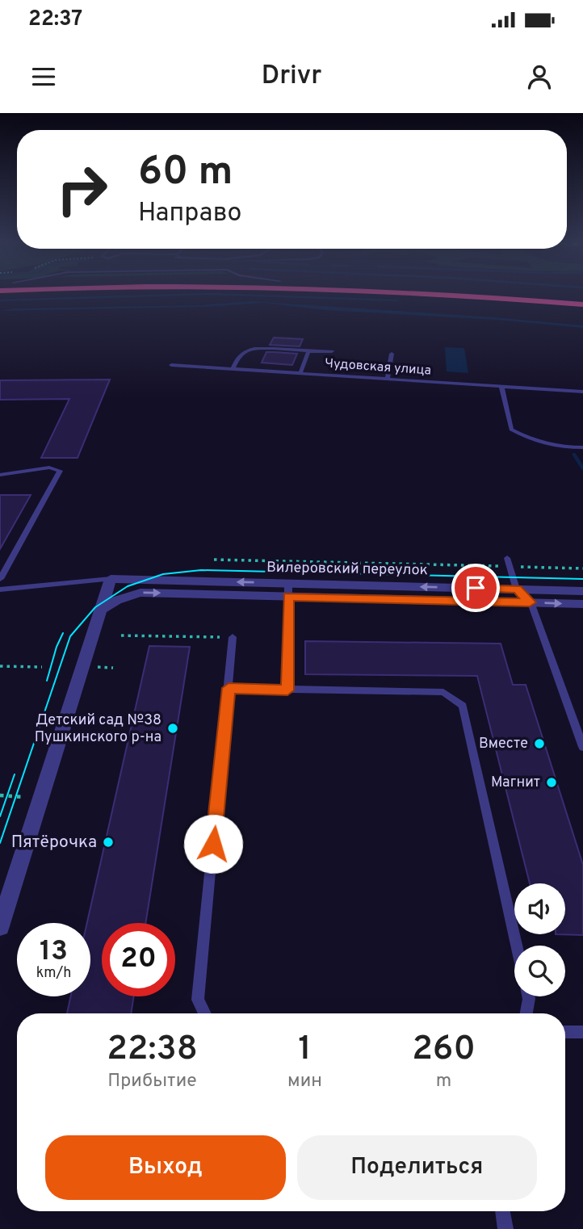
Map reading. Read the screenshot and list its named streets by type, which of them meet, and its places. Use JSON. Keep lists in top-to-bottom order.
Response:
{
  "streets": {
    "street": ["Вилеровский переулок"],
    "lane": ["Чудовская улица"]
  },
  "places": [
    "Детский сад №38 Пушкинского р-на",
    "Вместе",
    "Магнит",
    "Пятёрочка"
  ],
  "page": {
    "status": "22:37",
    "header": "Drivr",
    "turn": ["60 m", "Направо"],
    "speed": "13 km/h",
    "limit": "20",
    "eta": [
      "22:38",
      "Прибытие",
      "1",
      "мин",
      "260",
      "m"
    ],
    "buttons": ["Выход", "Поделиться"]
  }
}
